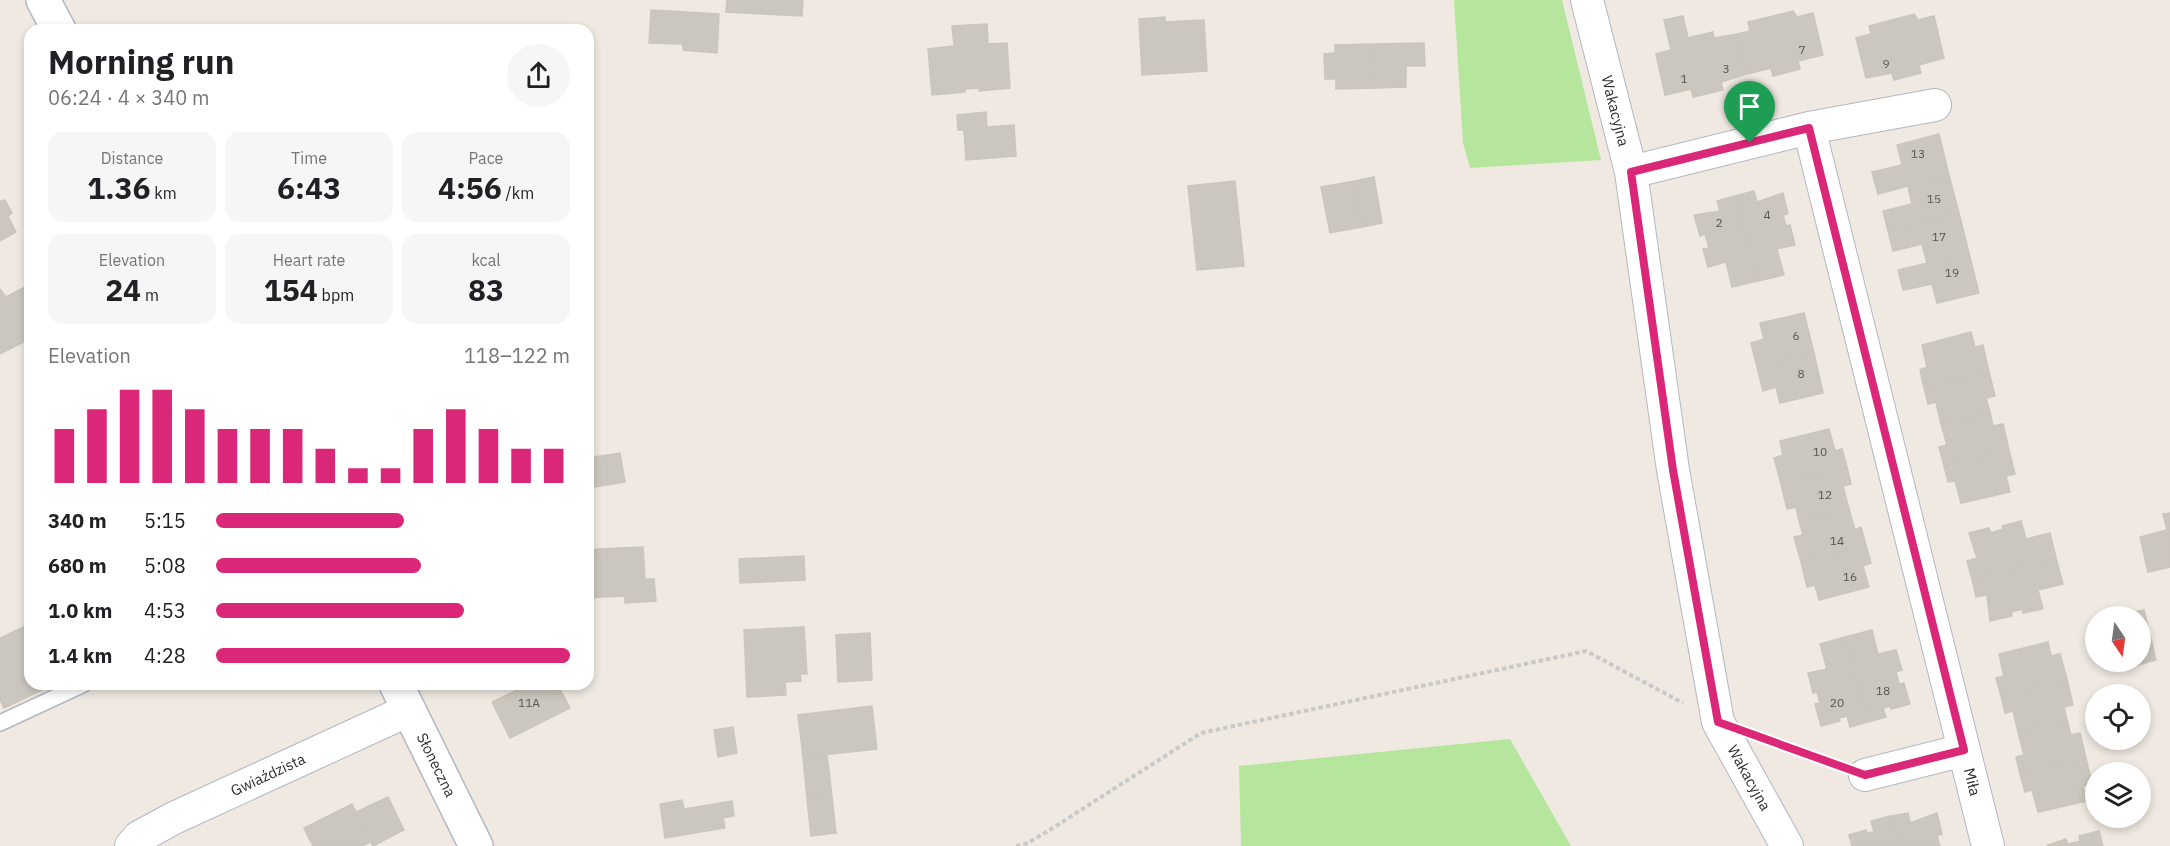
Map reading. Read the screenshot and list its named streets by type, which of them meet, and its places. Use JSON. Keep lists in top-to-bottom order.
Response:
{
  "streets": {
    "street": [
      "Wakacyjna",
      "Słoneczna",
      "Gwiaździsta",
      "Miła"
    ]
  },
  "crossings": [
    ["Słoneczna", "Gwiaździsta"]
  ],
  "house_numbers": [
    "7",
    "9",
    "3",
    "1",
    "13",
    "15",
    "4",
    "2",
    "17",
    "19",
    "6",
    "8",
    "10",
    "12",
    "14",
    "16",
    "18",
    "11A",
    "20"
  ],
  "north": "bottom",
  "page": {
    "heading": ["Morning run", "06:24 · 4 × 340 m"],
    "stats": [
      ["Distance", "1.36 km"],
      ["Time", "6:43"],
      ["Pace", "4:56 /km"],
      ["Elevation", "24 m"],
      ["Heart rate", "154 bpm"],
      ["kcal", "83"]
    ],
    "chart": ["Elevation", "118–122 m"],
    "list": [
      {
        "name": "340 m",
        "note": "5:15"
      },
      {
        "name": "680 m",
        "note": "5:08"
      },
      {
        "name": "1.0 km",
        "note": "4:53"
      },
      {
        "name": "1.4 km",
        "note": "4:28"
      }
    ]
  }
}
